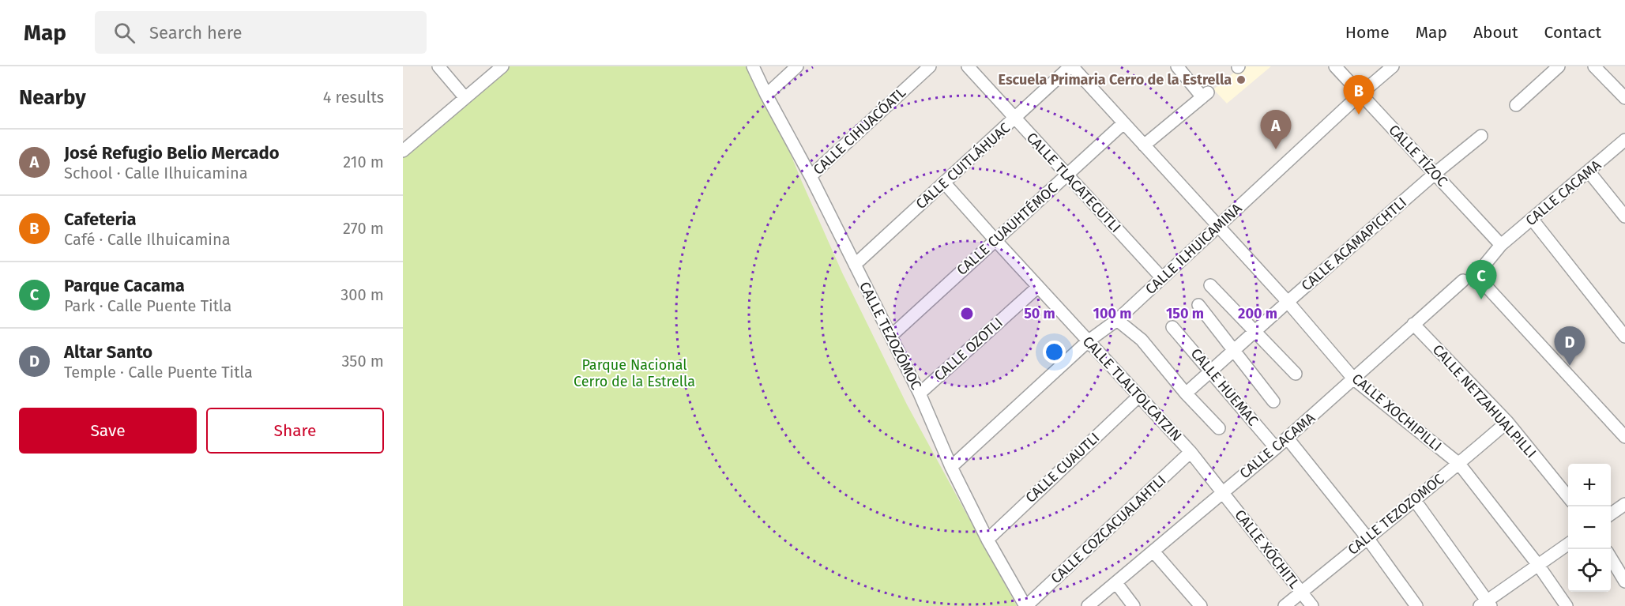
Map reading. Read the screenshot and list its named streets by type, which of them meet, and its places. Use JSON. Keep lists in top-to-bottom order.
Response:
{
  "streets": {
    "street": [
      "CALLE CIHUACÓATL",
      "CALLE TÍZOC",
      "CALLE CUITLÁHUAC",
      "CALLE TLACATECUTLI",
      "CALLE CACAMA",
      "CALLE CUAUHTÉMOC",
      "CALLE ACAMAPICHTLI",
      "CALLE ILHUICAMINA",
      "CALLE TEZOZÓMOC",
      "CALLE OZOTLI",
      "CALLE HUEMAC",
      "CALLE TLALTOLCATZIN",
      "CALLE NETZAHUALPILLI",
      "CALLE XOCHIPILLI",
      "CALLE CUAUTLI",
      "CALLE TEZOZOMOC",
      "CALLE COZCACUALAHTLI",
      "CALLE XÓCHITL"
    ]
  },
  "crossings": [
    ["CALLE CIHUACÓATL", "CALLE TEZOZÓMOC"],
    ["CALLE TÍZOC", "CALLE CACAMA"],
    ["CALLE TÍZOC", "CALLE ACAMAPICHTLI"],
    ["CALLE TÍZOC", "CALLE ILHUICAMINA"],
    ["CALLE CUITLÁHUAC", "CALLE TLACATECUTLI"],
    ["CALLE CUITLÁHUAC", "CALLE TEZOZÓMOC"],
    ["CALLE CUITLÁHUAC", "CALLE TLALTOLCATZIN"],
    ["CALLE CUITLÁHUAC", "CALLE XOCHIPILLI"],
    ["CALLE TLACATECUTLI", "CALLE CUAUHTÉMOC"],
    ["CALLE TLACATECUTLI", "CALLE ILHUICAMINA"],
    ["CALLE CACAMA", "CALLE HUEMAC"],
    ["CALLE CACAMA", "CALLE TLALTOLCATZIN"],
    ["CALLE CACAMA", "CALLE NETZAHUALPILLI"],
    ["CALLE CACAMA", "CALLE XOCHIPILLI"],
    ["CALLE CACAMA", "CALLE XÓCHITL"],
    ["CALLE CUAUHTÉMOC", "CALLE TEZOZÓMOC"],
    ["CALLE CUAUHTÉMOC", "CALLE TLALTOLCATZIN"],
    ["CALLE CUAUHTÉMOC", "CALLE XOCHIPILLI"],
    ["CALLE ACAMAPICHTLI", "CALLE HUEMAC"],
    ["CALLE ACAMAPICHTLI", "CALLE XOCHIPILLI"],
    ["CALLE ILHUICAMINA", "CALLE TEZOZÓMOC"],
    ["CALLE ILHUICAMINA", "CALLE TLALTOLCATZIN"],
    ["CALLE ILHUICAMINA", "CALLE XOCHIPILLI"],
    ["CALLE TEZOZÓMOC", "CALLE OZOTLI"],
    ["CALLE TEZOZÓMOC", "CALLE CUAUTLI"],
    ["CALLE TEZOZÓMOC", "CALLE COZCACUALAHTLI"],
    ["CALLE OZOTLI", "CALLE TLALTOLCATZIN"],
    ["CALLE TLALTOLCATZIN", "CALLE CUAUTLI"],
    ["CALLE TLALTOLCATZIN", "CALLE COZCACUALAHTLI"],
    ["CALLE TLALTOLCATZIN", "CALLE XÓCHITL"],
    ["CALLE NETZAHUALPILLI", "CALLE TEZOZOMOC"],
    ["CALLE XOCHIPILLI", "CALLE TEZOZOMOC"],
    ["CALLE TEZOZOMOC", "CALLE XÓCHITL"]
  ],
  "parks": ["Parque Nacional Cerro de la Estrella"],
  "places": ["Escuela Primaria Cerro de la Estrella"],
  "page": {
    "header": "Map",
    "search": "Search here",
    "nav": [
      "Home",
      "Map",
      "About",
      "Contact"
    ],
    "heading": ["Nearby", "4 results"],
    "pins": [
      "B",
      "A",
      "C",
      "D"
    ],
    "list": [
      {
        "mark": "A",
        "name": "José Refugio Belio Mercado",
        "note": "School · Calle Ilhuicamina",
        "value": "210 m"
      },
      {
        "mark": "B",
        "name": "Cafeteria",
        "note": "Café · Calle Ilhuicamina",
        "value": "270 m"
      },
      {
        "mark": "C",
        "name": "Parque Cacama",
        "note": "Park · Calle Puente Titla",
        "value": "300 m"
      },
      {
        "mark": "D",
        "name": "Altar Santo",
        "note": "Temple · Calle Puente Titla",
        "value": "350 m"
      }
    ],
    "buttons": ["Save", "Share"],
    "map_buttons": ["+", "−"]
  },
  "rings": [
    "50 m",
    "100 m",
    "150 m",
    "200 m"
  ]
}
